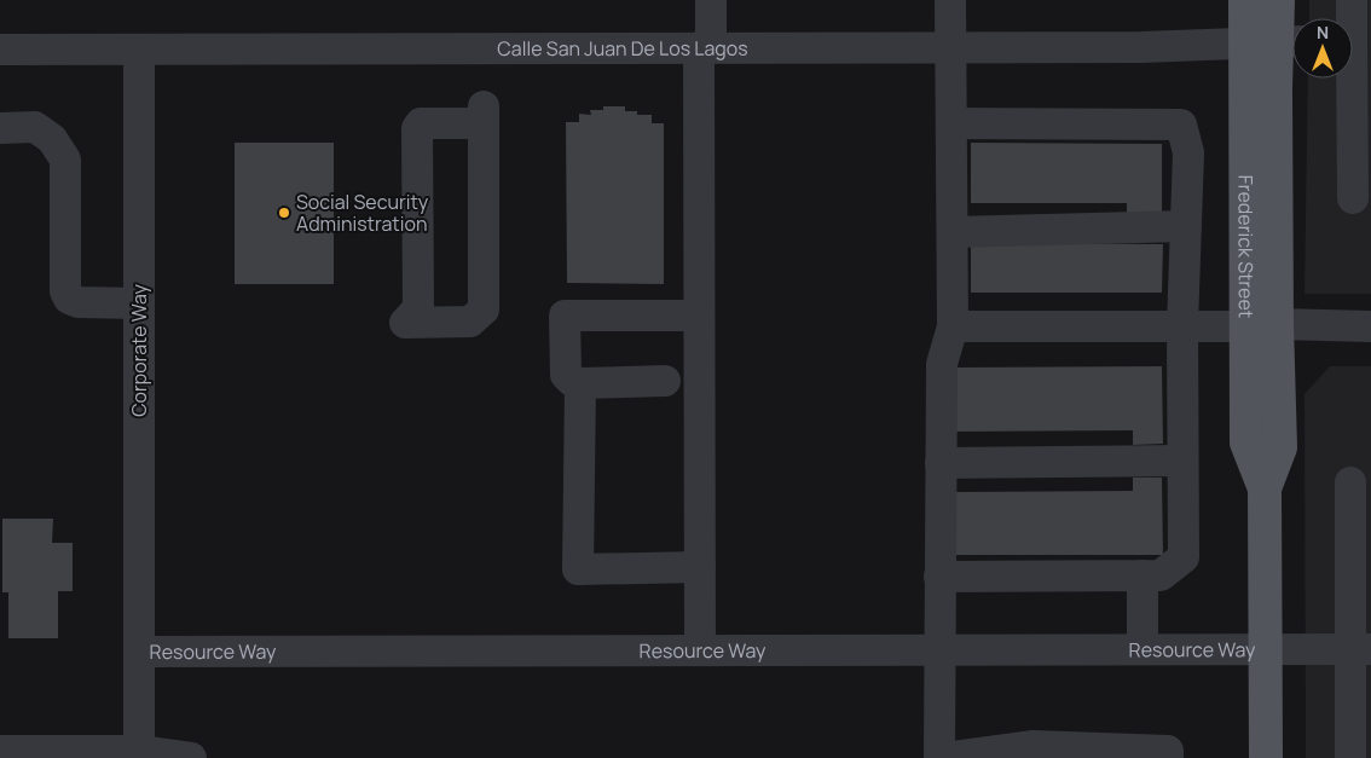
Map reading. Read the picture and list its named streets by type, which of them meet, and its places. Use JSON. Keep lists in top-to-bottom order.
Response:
{
  "streets": {
    "main road": ["Frederick Street"],
    "street": ["Calle San Juan De Los Lagos", "Corporate Way", "Resource Way"]
  },
  "crossings": [
    ["Calle San Juan De Los Lagos", "Frederick Street"],
    ["Calle San Juan De Los Lagos", "Corporate Way"],
    ["Frederick Street", "Resource Way"],
    ["Corporate Way", "Resource Way"]
  ],
  "places": ["Social Security Administration"],
  "north": "top"
}
